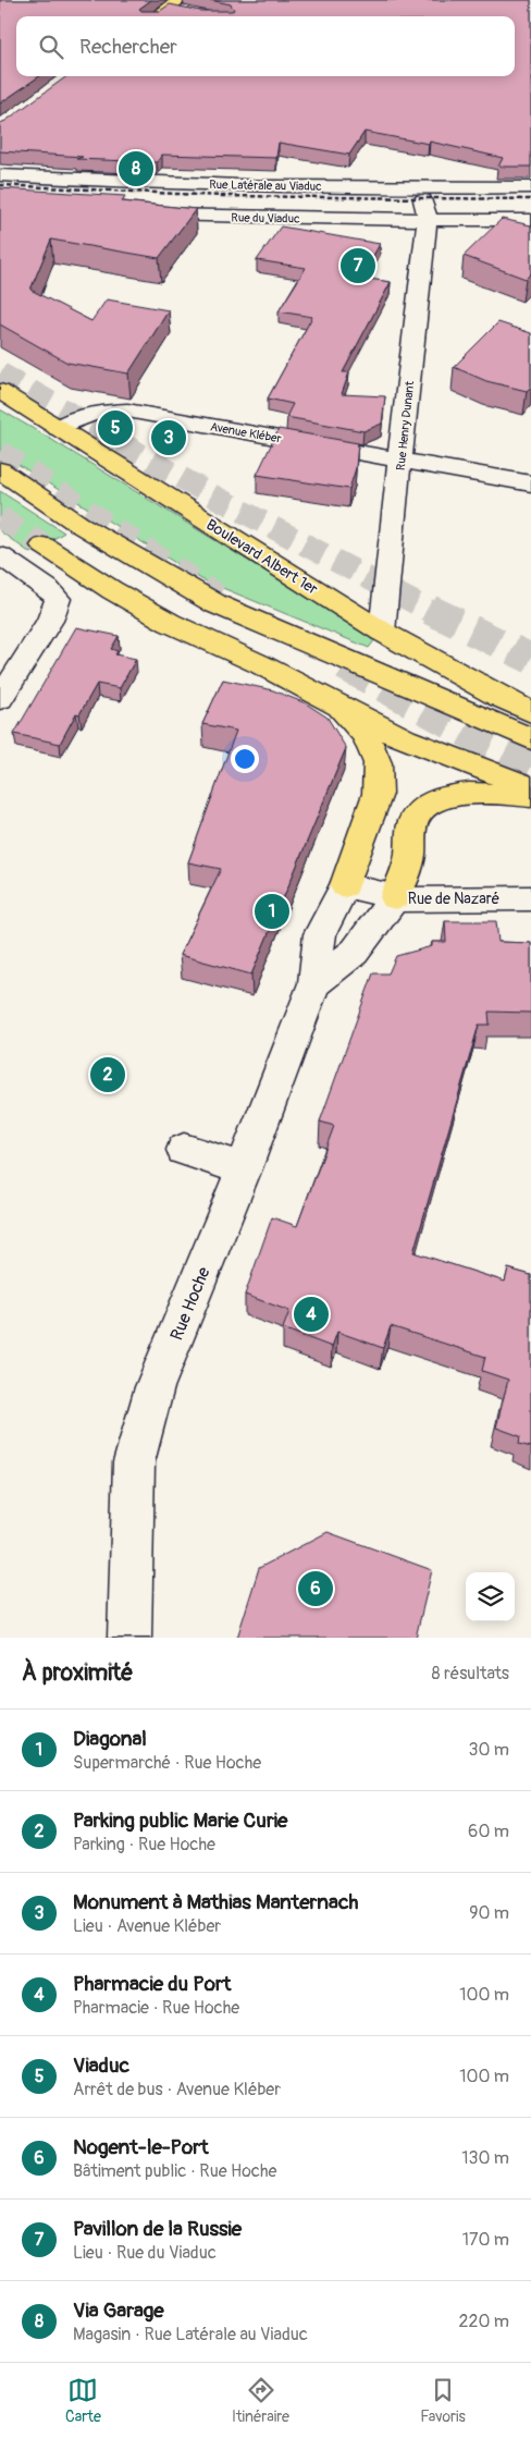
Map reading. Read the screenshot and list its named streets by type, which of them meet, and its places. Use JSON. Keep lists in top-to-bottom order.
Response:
{
  "streets": {
    "main road": ["Boulevard Albert 1er"],
    "street": [
      "Rue Latérale au Viaduc",
      "Rue du Viaduc",
      "Rue Henry Dunant",
      "Avenue Kléber",
      "Rue de Nazaré",
      "Rue Hoche"
    ]
  },
  "crossings": [
    ["Rue du Viaduc", "Rue Henry Dunant"],
    ["Rue Henry Dunant", "Avenue Kléber"],
    ["Rue Henry Dunant", "Boulevard Albert 1er"],
    ["Avenue Kléber", "Boulevard Albert 1er"],
    ["Rue de Nazaré", "Rue Hoche"]
  ],
  "page": {
    "search": "Rechercher",
    "pins": [
      "8",
      "7",
      "5",
      "3",
      "1",
      "2",
      "4",
      "6"
    ],
    "heading": ["À proximité", "8 résultats"],
    "list": [
      {
        "mark": "1",
        "name": "Diagonal",
        "note": "Supermarché · Rue Hoche",
        "value": "30 m"
      },
      {
        "mark": "2",
        "name": "Parking public Marie Curie",
        "note": "Parking · Rue Hoche",
        "value": "60 m"
      },
      {
        "mark": "3",
        "name": "Monument à Mathias Manternach",
        "note": "Lieu · Avenue Kléber",
        "value": "90 m"
      },
      {
        "mark": "4",
        "name": "Pharmacie du Port",
        "note": "Pharmacie · Rue Hoche",
        "value": "100 m"
      },
      {
        "mark": "5",
        "name": "Viaduc",
        "note": "Arrêt de bus · Avenue Kléber",
        "value": "100 m"
      },
      {
        "mark": "6",
        "name": "Nogent-le-Port",
        "note": "Bâtiment public · Rue Hoche",
        "value": "130 m"
      },
      {
        "mark": "7",
        "name": "Pavillon de la Russie",
        "note": "Lieu · Rue du Viaduc",
        "value": "170 m"
      },
      {
        "mark": "8",
        "name": "Via Garage",
        "note": "Magasin · Rue Latérale au Viaduc",
        "value": "220 m"
      }
    ],
    "nav": ["Carte", "Itinéraire", "Favoris"]
  }
}
